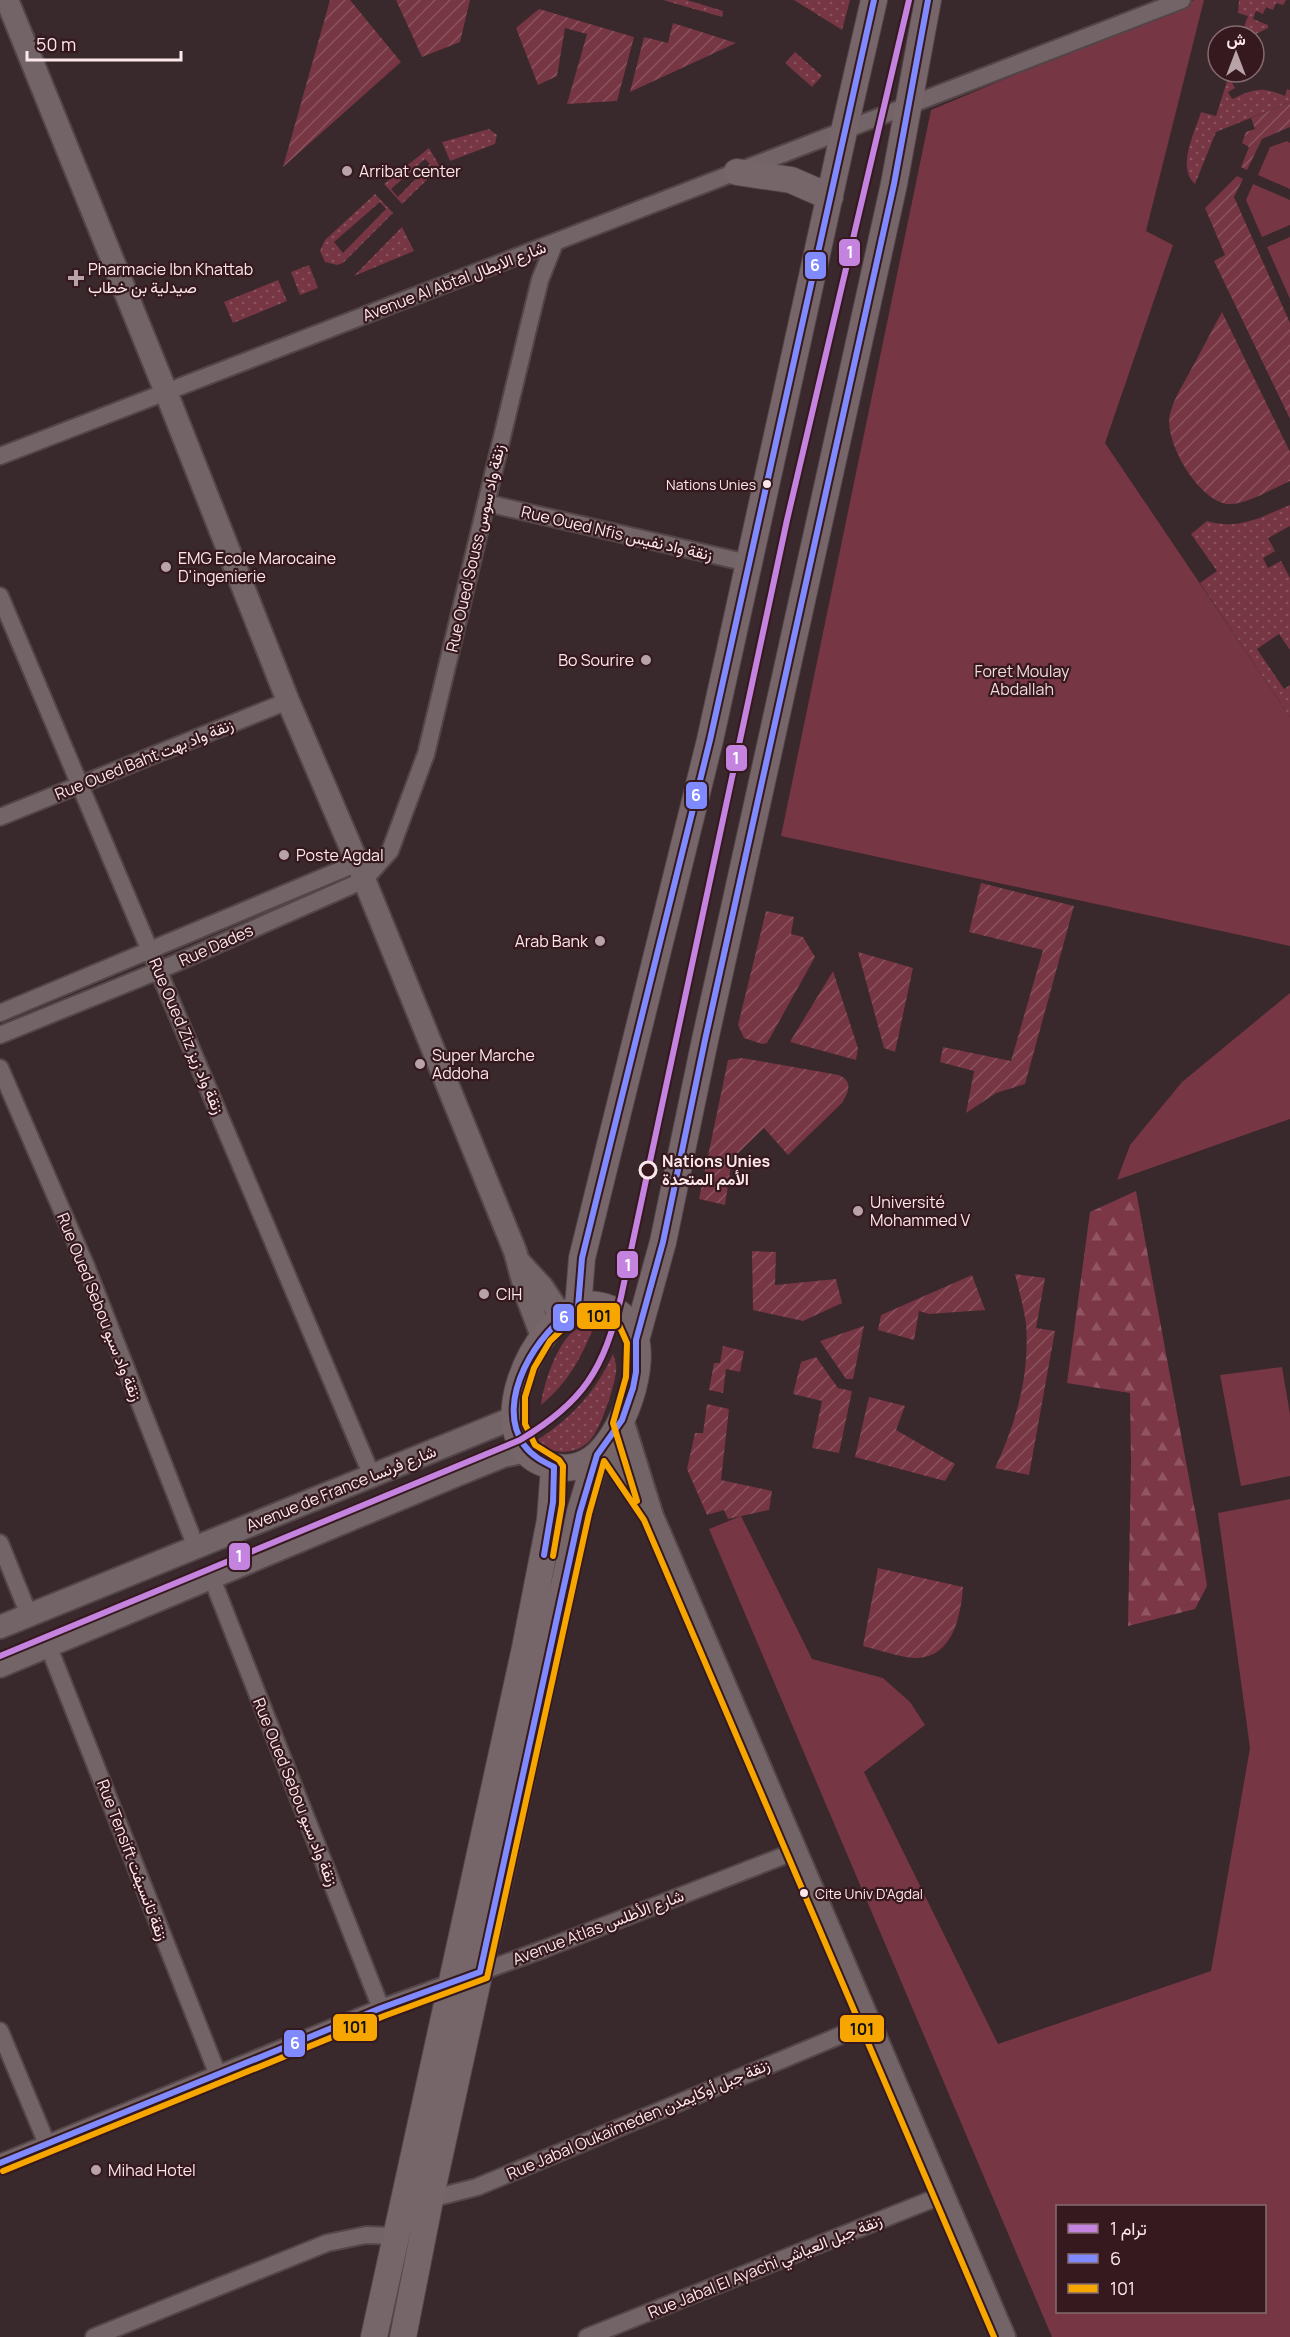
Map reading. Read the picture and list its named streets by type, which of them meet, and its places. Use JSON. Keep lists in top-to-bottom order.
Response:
{
  "streets": {
    "street": [
      "Avenue Al Abtal شارع الابطال",
      "Rue Oued Nfis زنقة واد نفيس",
      "Rue Oued Souss زنقة واد سوس",
      "Rue Oued Baht زنقة واد بهت",
      "Rue Dades",
      "Rue Oued Ziz زنقة واد زيز",
      "Rue Oued Sebou زنقة واد سبو",
      "Avenue de France شارع فرنسا",
      "Rue Tensift زنقة تانسيفت",
      "Avenue Atlas شارع الأطلس",
      "Rue Jabal Oukaïmeden زنقة جبل أوكايمدن",
      "Rue Jabal El Ayachi زنقة جبل العياشي"
    ]
  },
  "crossings": [
    ["Avenue Al Abtal شارع الابطال", "Rue Oued Souss زنقة واد سوس"],
    ["Rue Oued Nfis زنقة واد نفيس", "Rue Oued Souss زنقة واد سوس"],
    ["Rue Oued Souss زنقة واد سوس", "Rue Dades"],
    ["Rue Oued Baht زنقة واد بهت", "Rue Oued Ziz زنقة واد زيز"],
    ["Rue Dades", "Rue Oued Ziz زنقة واد زيز"],
    ["Rue Oued Ziz زنقة واد زيز", "Avenue de France شارع فرنسا"],
    ["Rue Oued Sebou زنقة واد سبو", "Avenue de France شارع فرنسا"],
    ["Rue Oued Sebou زنقة واد سبو", "Avenue Atlas شارع الأطلس"],
    ["Avenue de France شارع فرنسا", "Rue Tensift زنقة تانسيفت"],
    ["Rue Tensift زنقة تانسيفت", "Avenue Atlas شارع الأطلس"]
  ],
  "parks": ["Foret Moulay Abdallah"],
  "places": {
    "other": [
      "Arribat center",
      "Nations Unies",
      "EMG Ecole Marocaine D'ingenierie",
      "Bo Sourire",
      "Poste Agdal",
      "Arab Bank",
      "Super Marche Addoha",
      "Nations Unies الأمم المتحدة",
      "Université Mohammed V",
      "CIH",
      "Cite Univ D'Agdal",
      "Mihad Hotel"
    ],
    "health": ["Pharmacie Ibn Khattab صيدلية بن خطاب"]
  },
  "lines": ["tram line 1", "transit line 6", "transit line 101"],
  "legend": ["ترام 1", "6", "101"],
  "scale_bar": "50 m",
  "north": "top"
}
